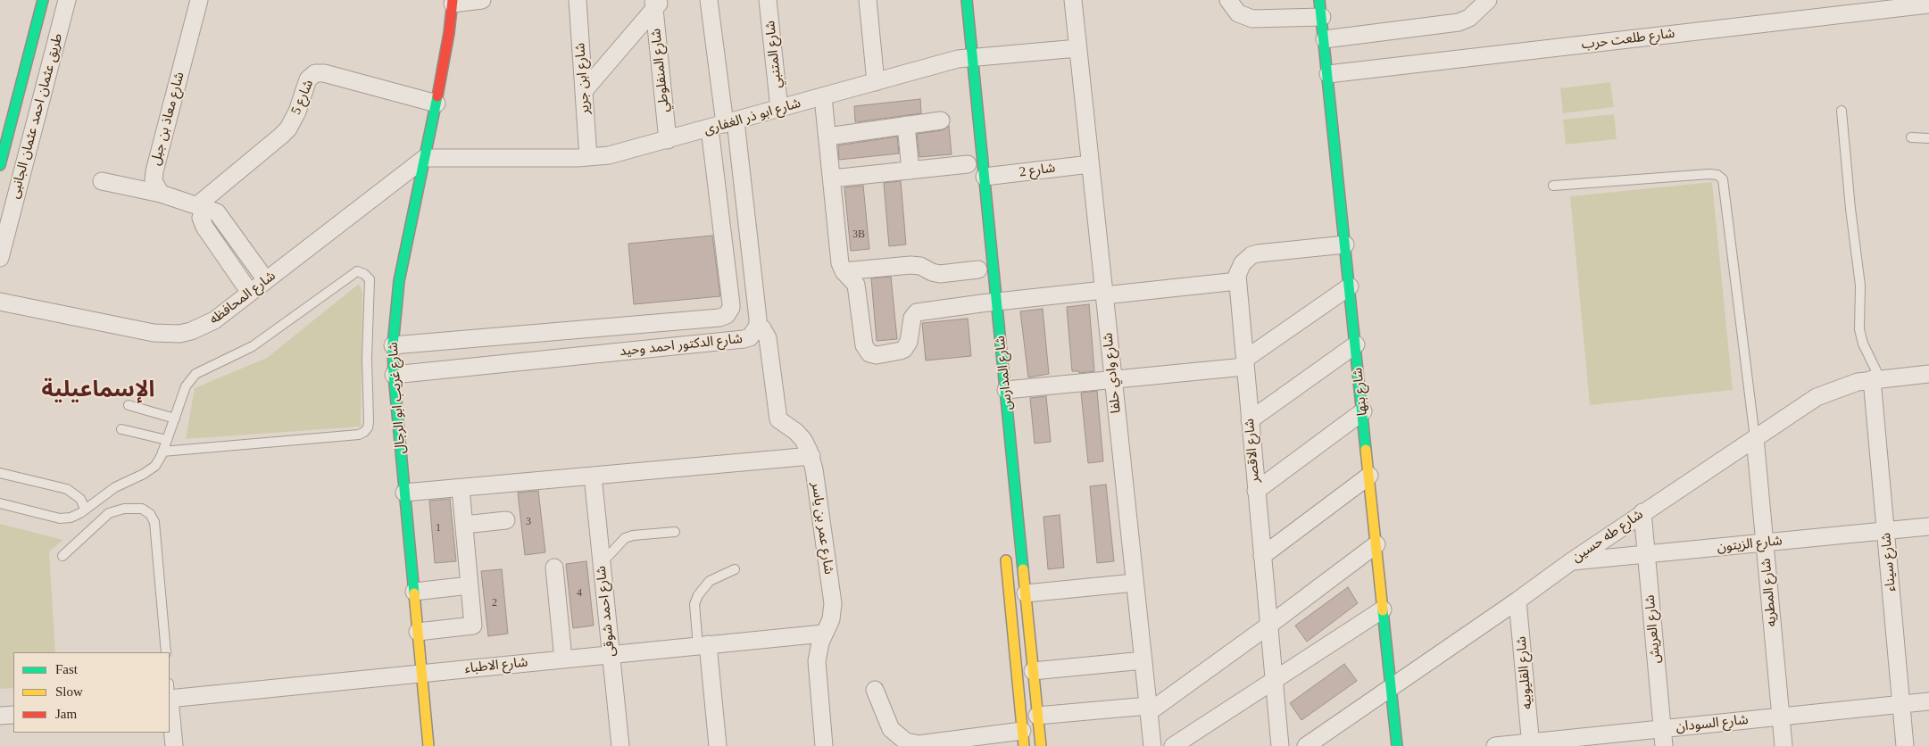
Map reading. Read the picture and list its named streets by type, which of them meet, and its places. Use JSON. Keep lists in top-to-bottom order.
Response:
{
  "streets": {
    "main road": ["شارع المدارس", "شارع بنها", "شارع غريب ابو الرجال"],
    "street": [
      "شارع طلعت حرب",
      "شارع المتنبي",
      "شارع المنفلوطي",
      "شارع ابن جرير",
      "شارع 5",
      "طريق عثمان احمد عثمان الجانبى",
      "شارع ابو ذر الغفارى",
      "شارع معاذ بن جبل",
      "شارع 2",
      "شارع المحافظه",
      "شارع الدكتور احمد وحيد",
      "شارع وادي حلفا",
      "شارع الاقصر",
      "شارع عمر بن ياسر",
      "شارع طه حسين",
      "شارع الزيتون",
      "شارع سيناء",
      "شارع المطريه",
      "شارع احمد شوقى",
      "شارع العريش",
      "شارع الاطباء",
      "شارع القليوبيه",
      "شارع السودان"
    ]
  },
  "crossings": [
    ["شارع طلعت حرب", "شارع بنها"],
    ["شارع المتنبي", "شارع ابو ذر الغفارى"],
    ["شارع المنفلوطي", "شارع ابو ذر الغفارى"],
    ["شارع ابن جرير", "شارع ابو ذر الغفارى"],
    ["شارع 5", "شارع غريب ابو الرجال"],
    ["شارع ابو ذر الغفارى", "شارع المحافظه"],
    ["شارع ابو ذر الغفارى", "شارع الدكتور احمد وحيد"],
    ["شارع ابو ذر الغفارى", "شارع المدارس"],
    ["شارع ابو ذر الغفارى", "شارع وادي حلفا"],
    ["شارع ابو ذر الغفارى", "شارع غريب ابو الرجال"],
    ["شارع 2", "شارع المدارس"],
    ["شارع 2", "شارع وادي حلفا"],
    ["شارع المحافظه", "شارع غريب ابو الرجال"],
    ["شارع الدكتور احمد وحيد", "شارع غريب ابو الرجال"],
    ["شارع الدكتور احمد وحيد", "شارع عمر بن ياسر"],
    ["شارع بنها", "شارع الاقصر"],
    ["شارع بنها", "شارع طه حسين"],
    ["شارع غريب ابو الرجال", "شارع الاطباء"],
    ["شارع عمر بن ياسر", "شارع الاطباء"],
    ["شارع طه حسين", "شارع الزيتون"],
    ["شارع طه حسين", "شارع سيناء"],
    ["شارع طه حسين", "شارع المطريه"],
    ["شارع طه حسين", "شارع العريش"],
    ["شارع طه حسين", "شارع القليوبيه"],
    ["شارع الزيتون", "شارع سيناء"],
    ["شارع الزيتون", "شارع المطريه"],
    ["شارع الزيتون", "شارع العريش"],
    ["شارع سيناء", "شارع السودان"],
    ["شارع المطريه", "شارع السودان"],
    ["شارع احمد شوقى", "شارع الاطباء"],
    ["شارع العريش", "شارع السودان"],
    ["شارع القليوبيه", "شارع السودان"]
  ],
  "districts": ["الإسماعيلية"],
  "house_numbers": [
    "3B",
    "3",
    "1",
    "4",
    "2"
  ],
  "legend": ["Fast", "Slow", "Jam"]
}
